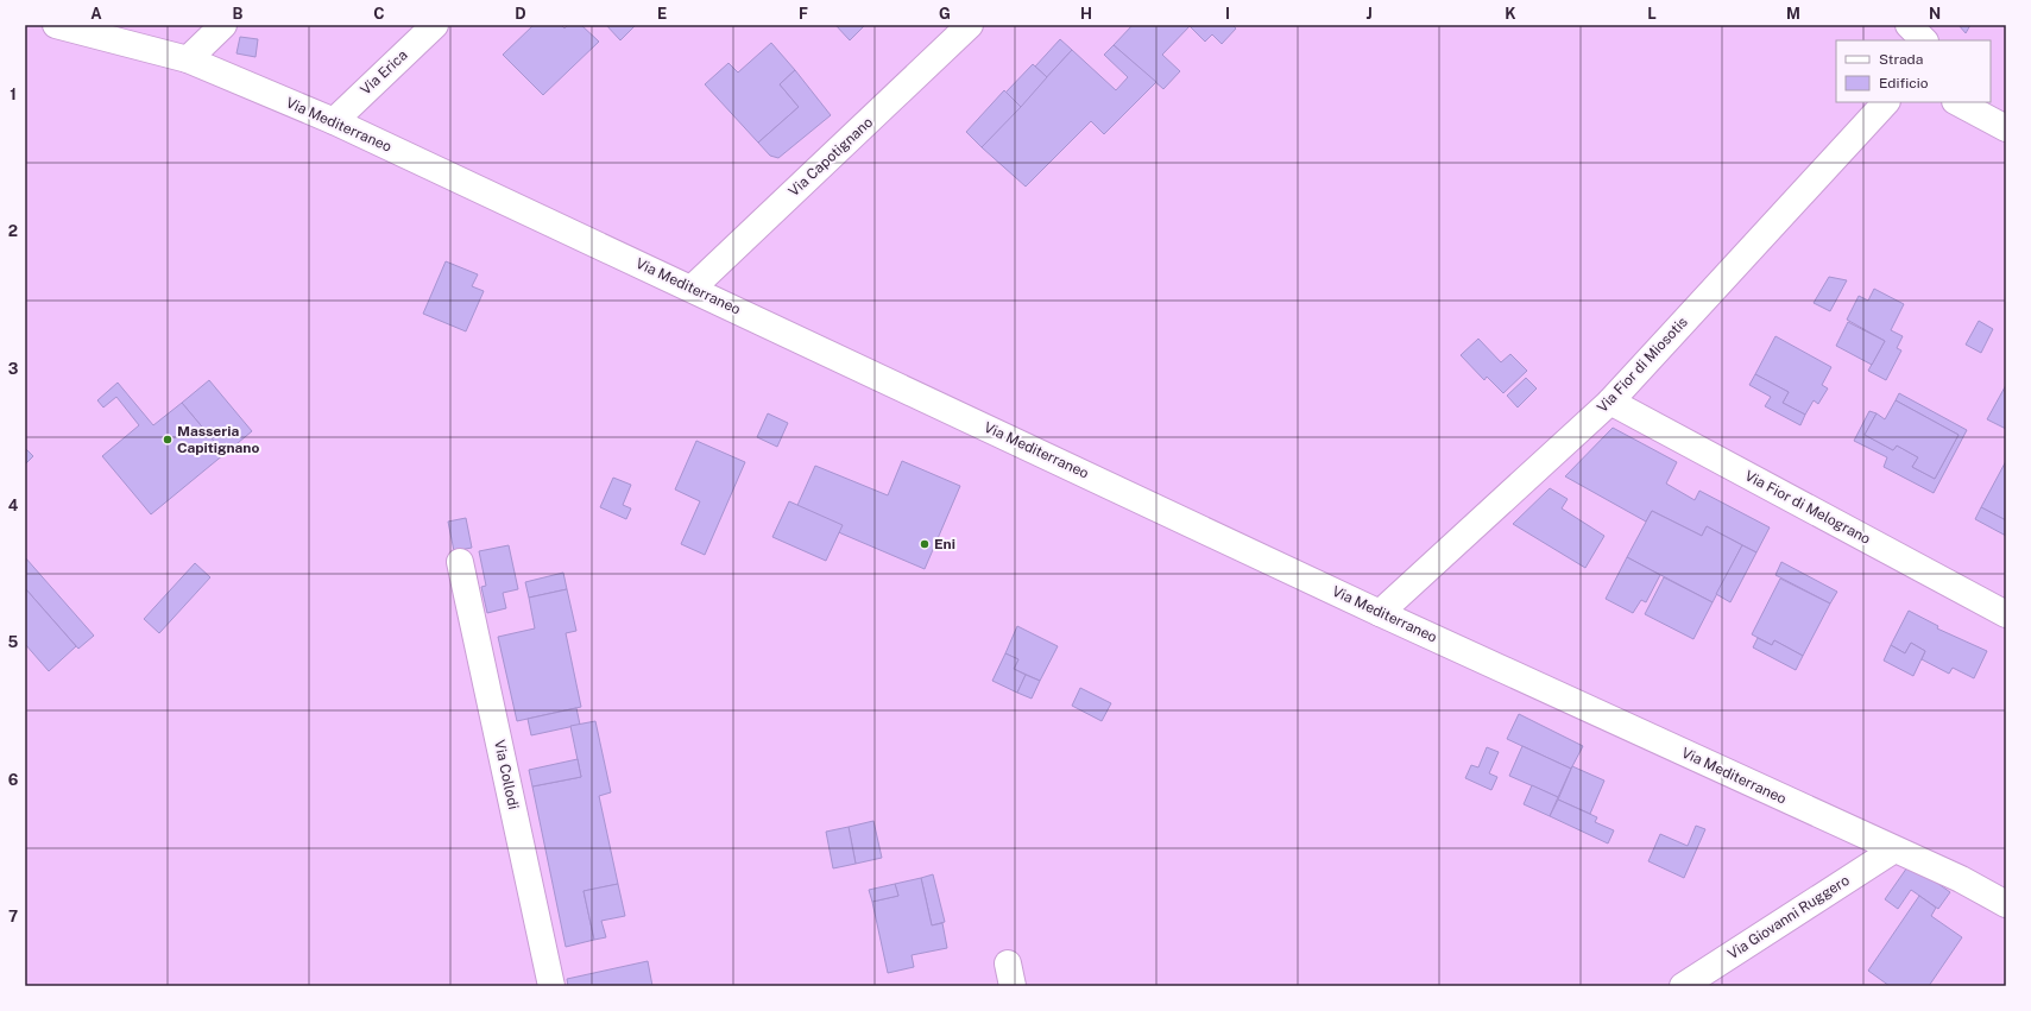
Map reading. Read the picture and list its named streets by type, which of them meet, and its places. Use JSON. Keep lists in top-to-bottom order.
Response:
{
  "streets": {
    "street": [
      "Via Erica",
      "Via Mediterraneo",
      "Via Capotignano",
      "Via Fior di Miosotis",
      "Via Fior di Melograno",
      "Via Collodi",
      "Via Giovanni Ruggero"
    ]
  },
  "crossings": [
    ["Via Erica", "Via Mediterraneo"],
    ["Via Mediterraneo", "Via Capotignano"],
    ["Via Mediterraneo", "Via Fior di Miosotis"],
    ["Via Mediterraneo", "Via Giovanni Ruggero"],
    ["Via Fior di Miosotis", "Via Fior di Melograno"]
  ],
  "places": ["Masseria Capitignano", "Eni"],
  "legend": ["Strada", "Edificio"],
  "grid": {
    "columns": [
      "A",
      "B",
      "C",
      "D",
      "E",
      "F",
      "G",
      "H",
      "I",
      "J",
      "K",
      "L",
      "M",
      "N"
    ],
    "rows": [
      "1",
      "2",
      "3",
      "4",
      "5",
      "6",
      "7"
    ]
  }
}
